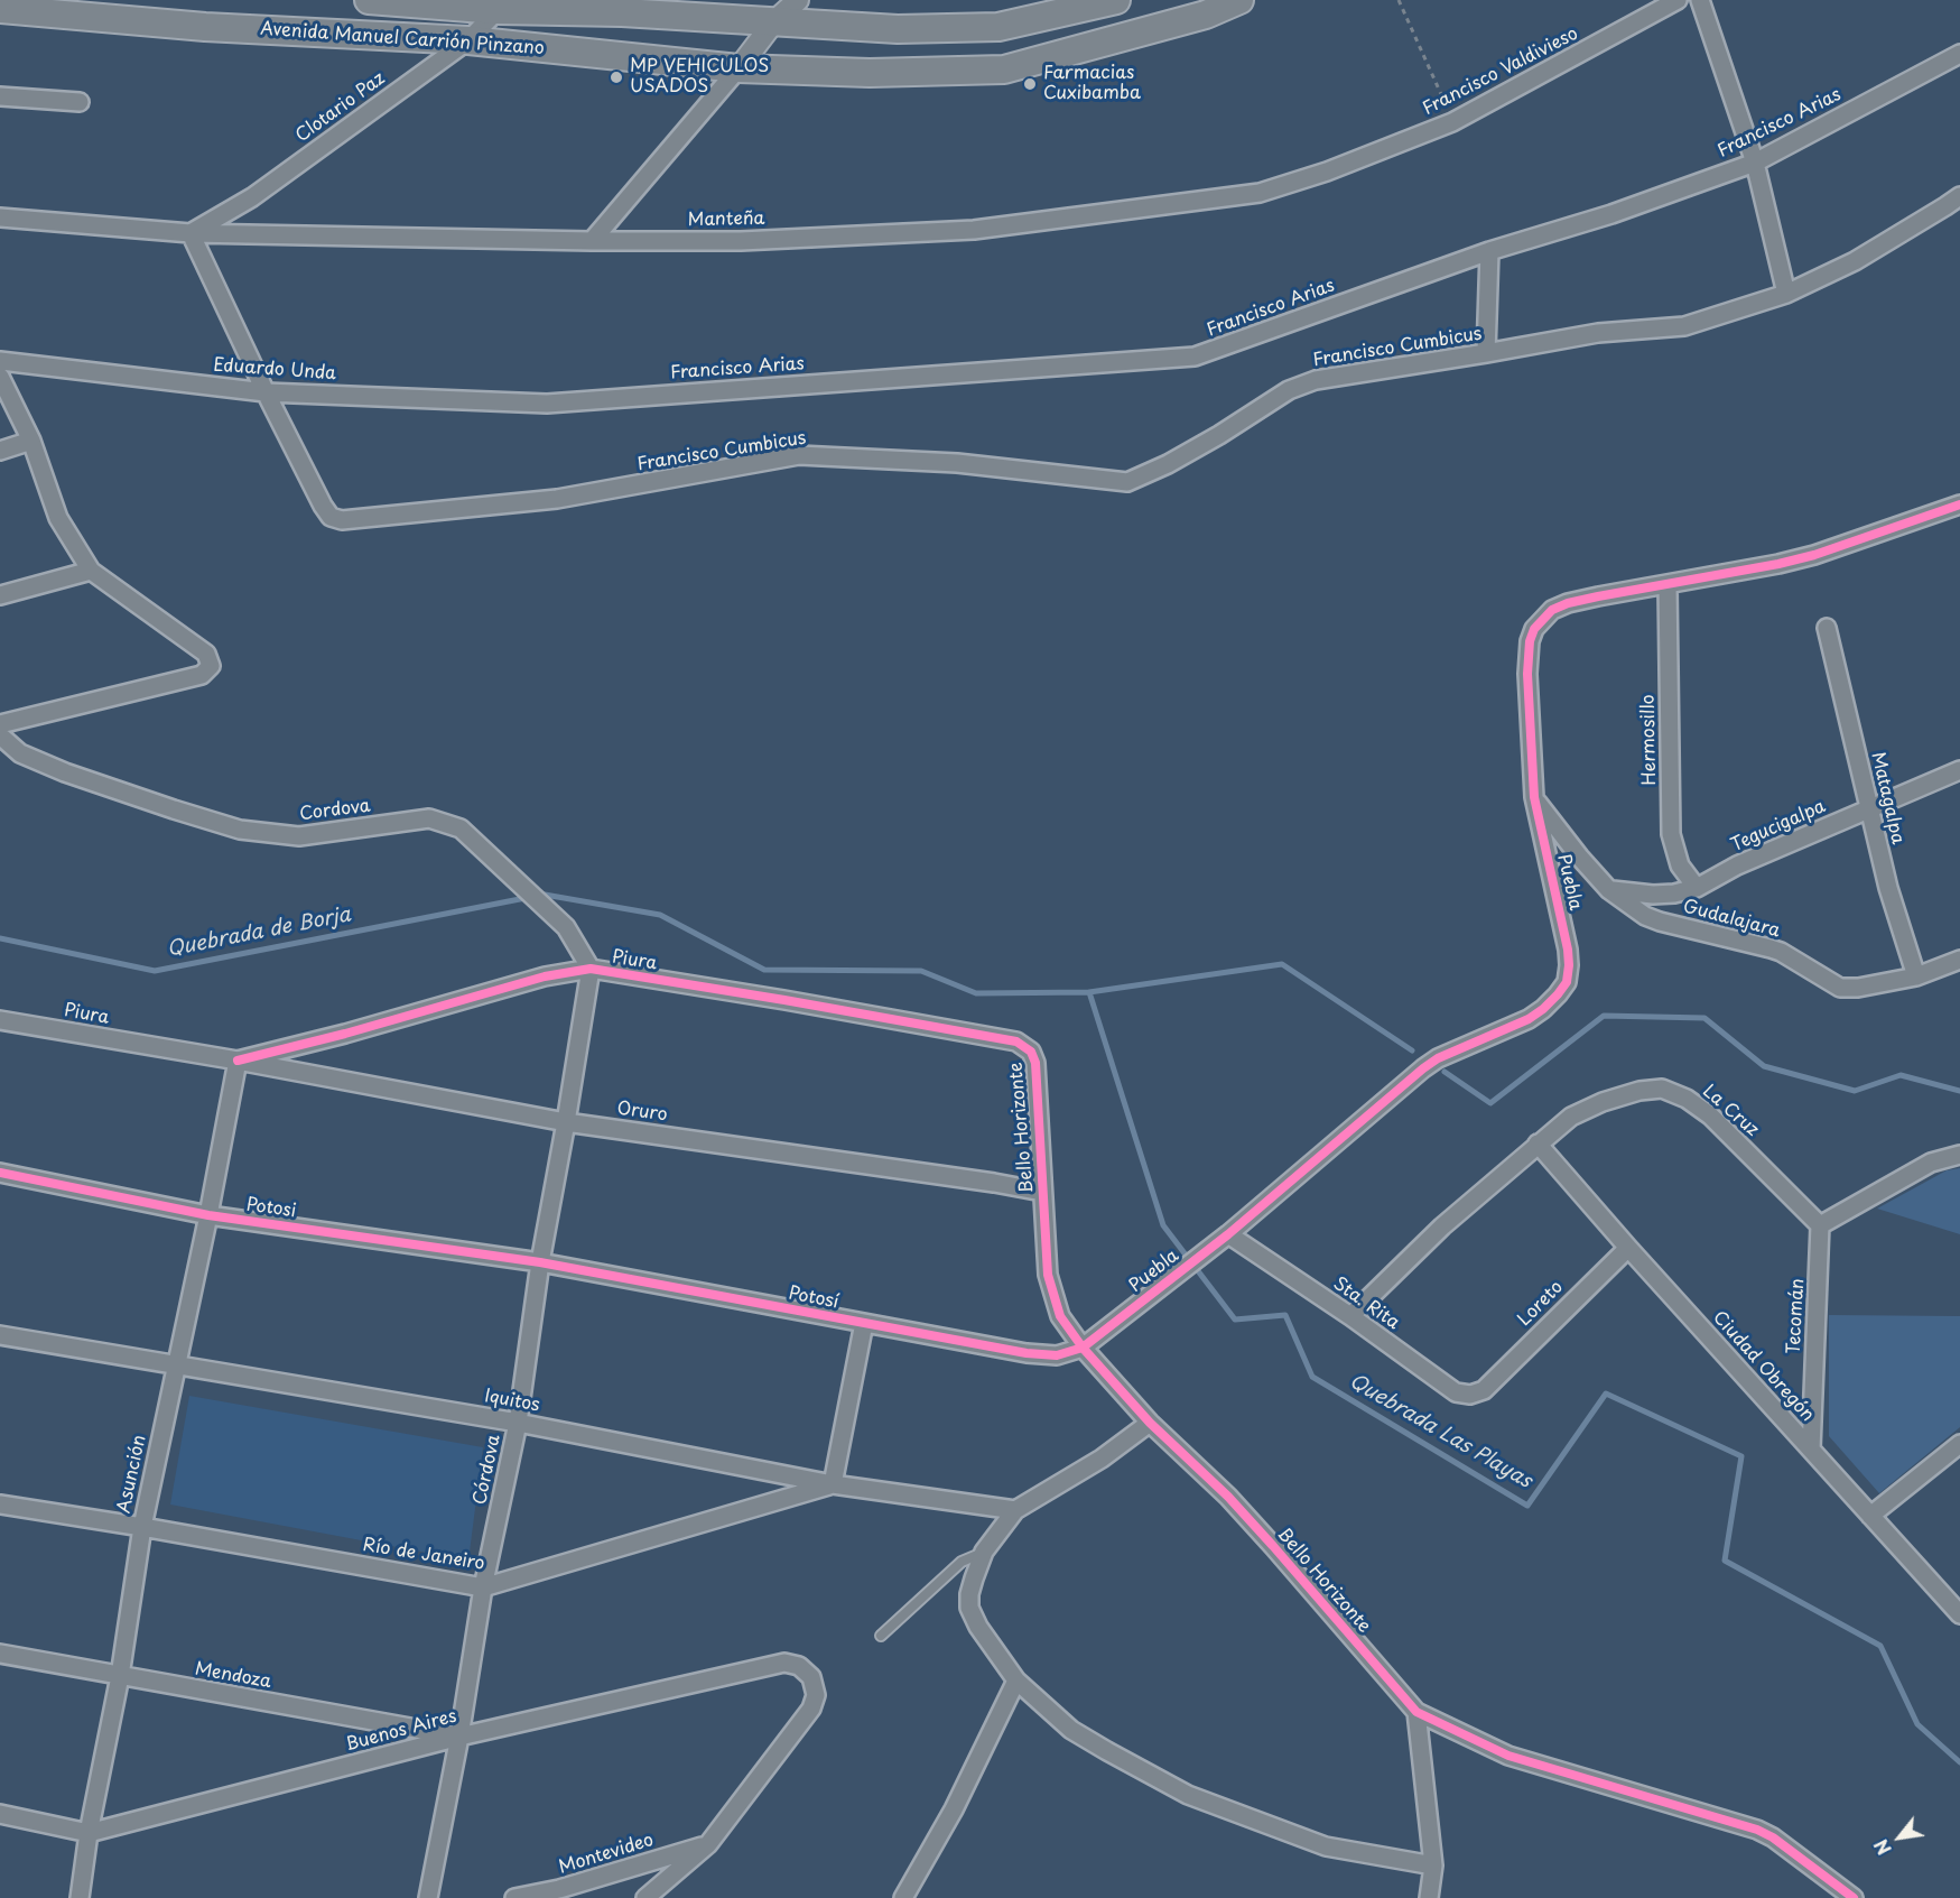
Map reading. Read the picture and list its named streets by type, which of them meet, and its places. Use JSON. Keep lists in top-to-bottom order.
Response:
{
  "streets": {
    "main road": ["Avenida Manuel Carrión Pinzano"],
    "street": [
      "Francisco Valdivieso",
      "Clotario Paz",
      "Francisco Arias",
      "Manteña",
      "Francisco Cumbicus",
      "Eduardo Unda",
      "Hermosillo",
      "Matagalpa",
      "Cordova",
      "Tegucigalpa",
      "Puebla",
      "Gudalajara",
      "Piura",
      "La Cruz",
      "Oruro",
      "Bello Horizonte",
      "Potosi",
      "Potosí",
      "Sta. Rita",
      "Loreto",
      "Tecomán",
      "Ciudad Obregón",
      "Iquitos",
      "Córdova",
      "Asunción",
      "Río de Janeiro",
      "Mendoza",
      "Buenos Aires",
      "Montevideo"
    ]
  },
  "crossings": [
    ["Avenida Manuel Carrión Pinzano", "Clotario Paz"],
    ["Francisco Valdivieso", "Manteña"],
    ["Clotario Paz", "Manteña"],
    ["Francisco Arias", "Eduardo Unda"],
    ["Francisco Cumbicus", "Eduardo Unda"],
    ["Hermosillo", "Tegucigalpa"],
    ["Hermosillo", "Puebla"],
    ["Matagalpa", "Tegucigalpa"],
    ["Matagalpa", "Gudalajara"],
    ["Cordova", "Piura"],
    ["Cordova", "Córdova"],
    ["Tegucigalpa", "Gudalajara"],
    ["Puebla", "Gudalajara"],
    ["Puebla", "Bello Horizonte"],
    ["Puebla", "Potosí"],
    ["Puebla", "Sta. Rita"],
    ["Piura", "Oruro"],
    ["Piura", "Bello Horizonte"],
    ["Piura", "Córdova"],
    ["Piura", "Asunción"],
    ["La Cruz", "Sta. Rita"],
    ["La Cruz", "Tecomán"],
    ["La Cruz", "Ciudad Obregón"],
    ["Oruro", "Bello Horizonte"],
    ["Oruro", "Córdova"],
    ["Oruro", "Asunción"],
    ["Bello Horizonte", "Potosí"],
    ["Potosi", "Potosí"],
    ["Potosi", "Córdova"],
    ["Potosi", "Asunción"],
    ["Potosí", "Córdova"],
    ["Sta. Rita", "Loreto"],
    ["Loreto", "Ciudad Obregón"],
    ["Tecomán", "Ciudad Obregón"],
    ["Iquitos", "Córdova"],
    ["Iquitos", "Asunción"],
    ["Iquitos", "Río de Janeiro"],
    ["Córdova", "Río de Janeiro"],
    ["Córdova", "Mendoza"],
    ["Córdova", "Buenos Aires"],
    ["Asunción", "Río de Janeiro"],
    ["Asunción", "Mendoza"],
    ["Asunción", "Buenos Aires"],
    ["Mendoza", "Buenos Aires"],
    ["Buenos Aires", "Montevideo"]
  ],
  "water": ["Quebrada de Borja", "Quebrada Las Playas"],
  "places": ["MP VEHICULOS USADOS", "Farmacias Cuxibamba"],
  "north": "bottom left"
}
